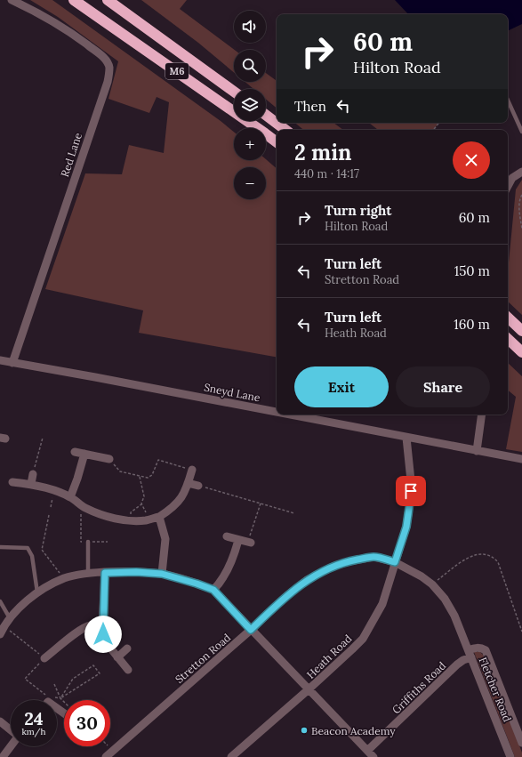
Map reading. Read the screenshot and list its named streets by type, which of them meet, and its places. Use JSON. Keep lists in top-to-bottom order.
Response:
{
  "streets": {
    "highway": ["M6"],
    "street": [
      "Red Lane",
      "Sneyd Lane",
      "Heath Road",
      "Stretton Road",
      "Griffiths Road",
      "Fletcher Road"
    ]
  },
  "crossings": [
    ["Red Lane", "Sneyd Lane"],
    ["Sneyd Lane", "Heath Road"],
    ["Heath Road", "Stretton Road"],
    ["Heath Road", "Fletcher Road"],
    ["Stretton Road", "Fletcher Road"],
    ["Griffiths Road", "Fletcher Road"]
  ],
  "places": ["Beacon Academy"],
  "page": {
    "map_buttons": ["+", "−"],
    "turn": ["60 m", "Hilton Road"],
    "then": "Then",
    "heading": ["2 min", "440 m · 14:17"],
    "list": [
      {
        "name": "Turn right",
        "note": "Hilton Road",
        "value": "60 m"
      },
      {
        "name": "Turn left",
        "note": "Stretton Road",
        "value": "150 m"
      },
      {
        "name": "Turn left",
        "note": "Heath Road",
        "value": "160 m"
      }
    ],
    "buttons": ["Exit", "Share"],
    "speed": "24 km/h",
    "limit": "30"
  }
}
